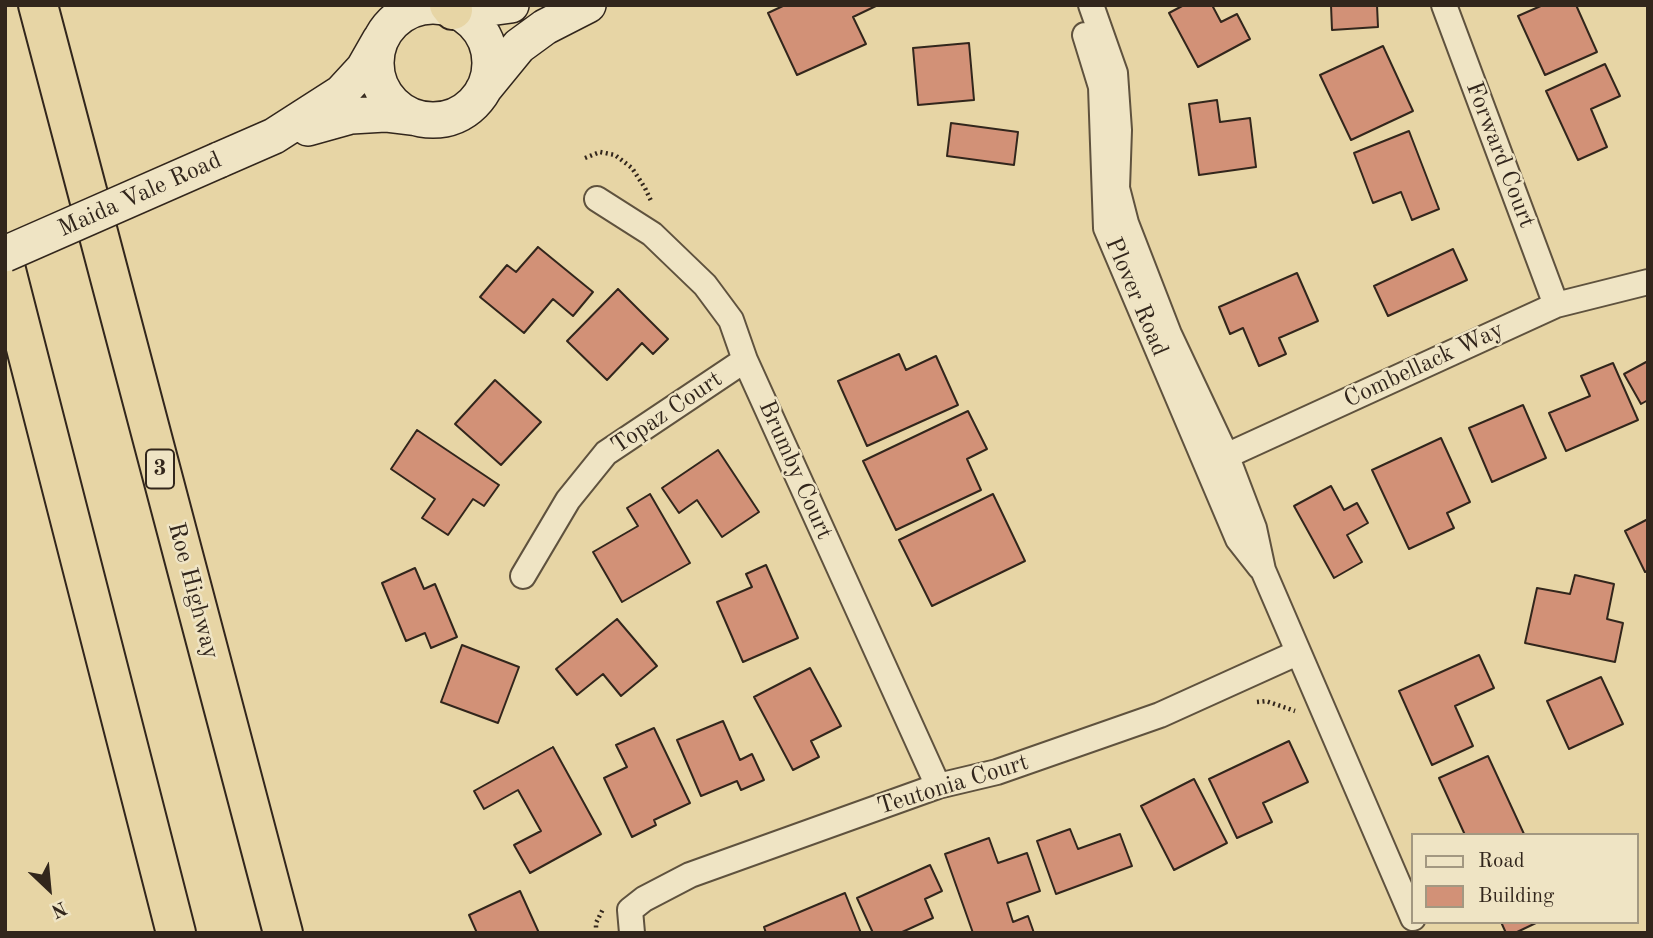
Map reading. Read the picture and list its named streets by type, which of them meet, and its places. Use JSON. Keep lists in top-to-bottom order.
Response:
{
  "streets": {
    "highway": ["3", "Roe Highway"],
    "main road": ["Maida Vale Road"],
    "street": [
      "Forward Court",
      "Plover Road",
      "Combellack Way",
      "Topaz Court",
      "Brumby Court",
      "Teutonia Court"
    ]
  },
  "crossings": [
    ["Forward Court", "Combellack Way"],
    ["Plover Road", "Combellack Way"],
    ["Plover Road", "Teutonia Court"],
    ["Topaz Court", "Brumby Court"],
    ["Brumby Court", "Teutonia Court"]
  ],
  "legend": ["Road", "Building"],
  "north": "bottom right"
}
